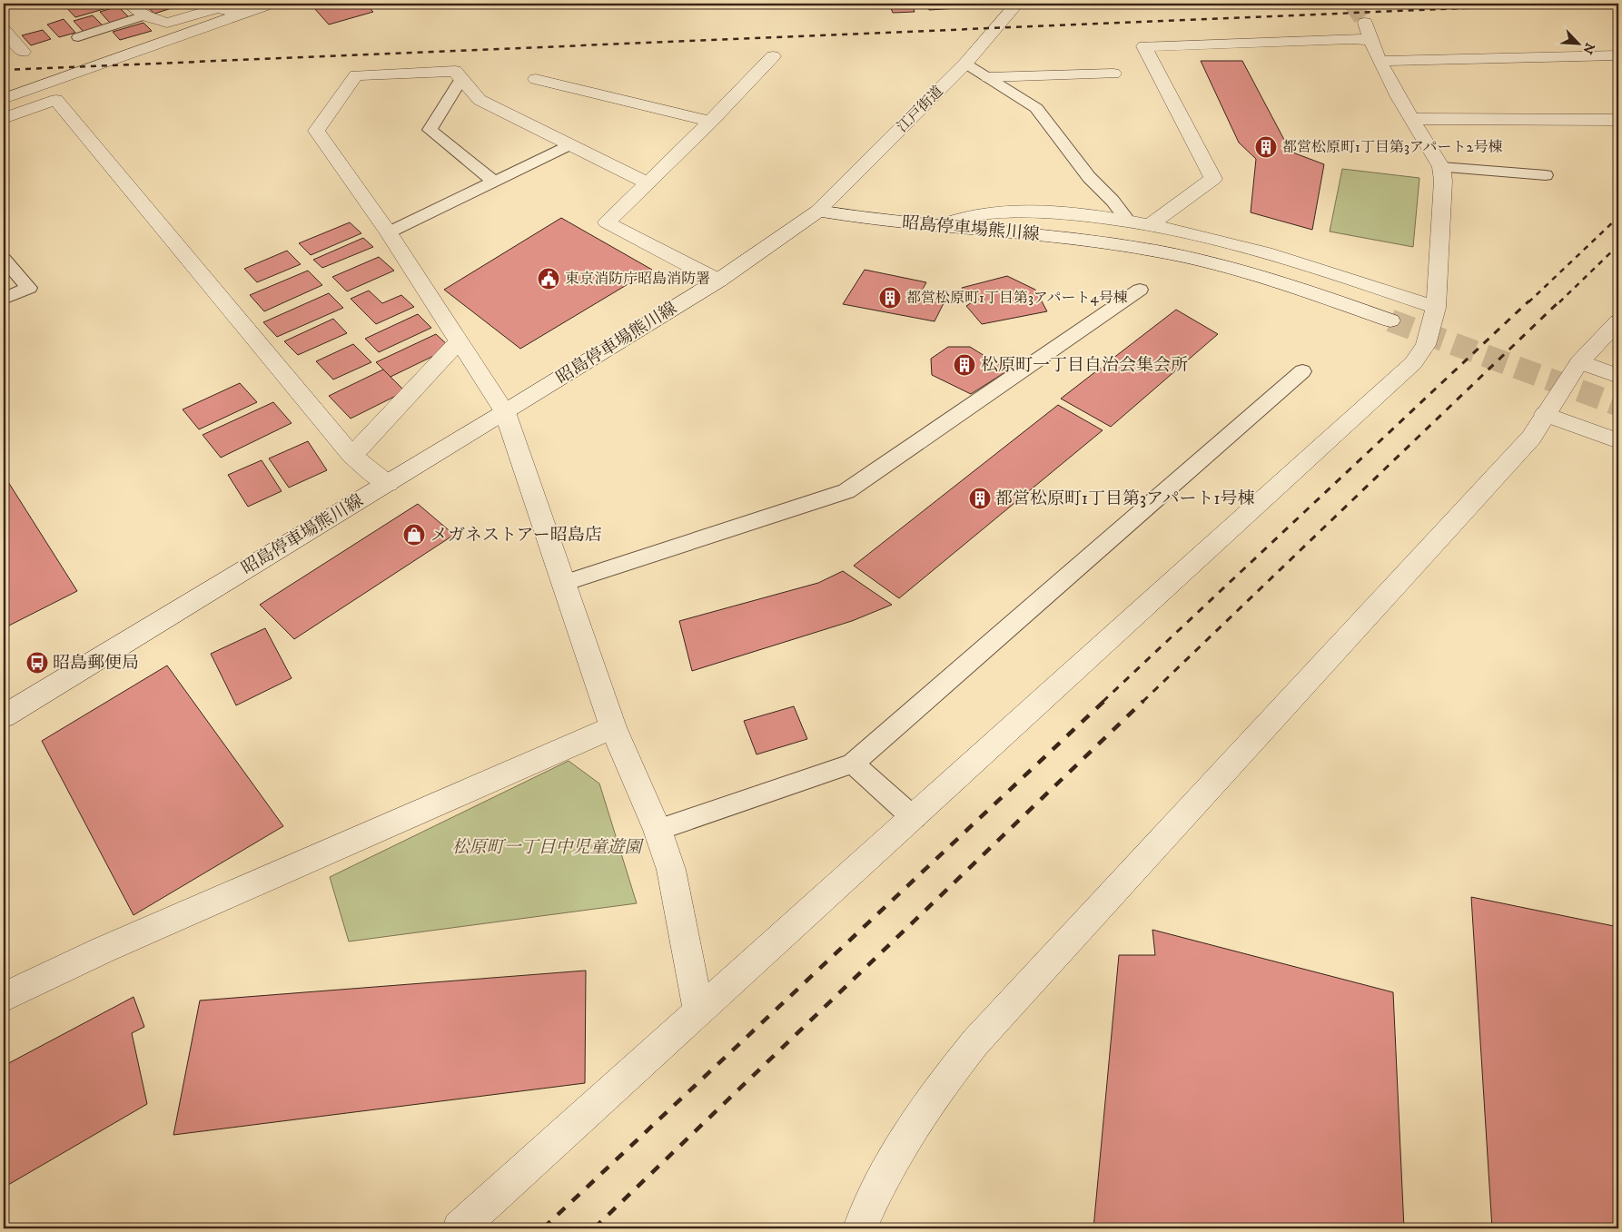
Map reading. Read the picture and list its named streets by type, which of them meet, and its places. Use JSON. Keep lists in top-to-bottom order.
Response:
{
  "streets": {
    "street": ["江戸街道", "昭島停車場熊川線"]
  },
  "crossings": [
    ["江戸街道", "昭島停車場熊川線"]
  ],
  "parks": ["松原町一丁目中児童遊園"],
  "places": {
    "building": [
      "都営松原町1丁目第3アパート2号棟",
      "都営松原町1丁目第3アパート4号棟",
      "松原町一丁目自治会集会所",
      "都営松原町1丁目第3アパート1号棟"
    ],
    "public building": ["東京消防庁昭島消防署"],
    "shop": ["メガネストアー昭島店"],
    "bus stop": ["昭島郵便局"]
  },
  "north": "bottom right"
}
